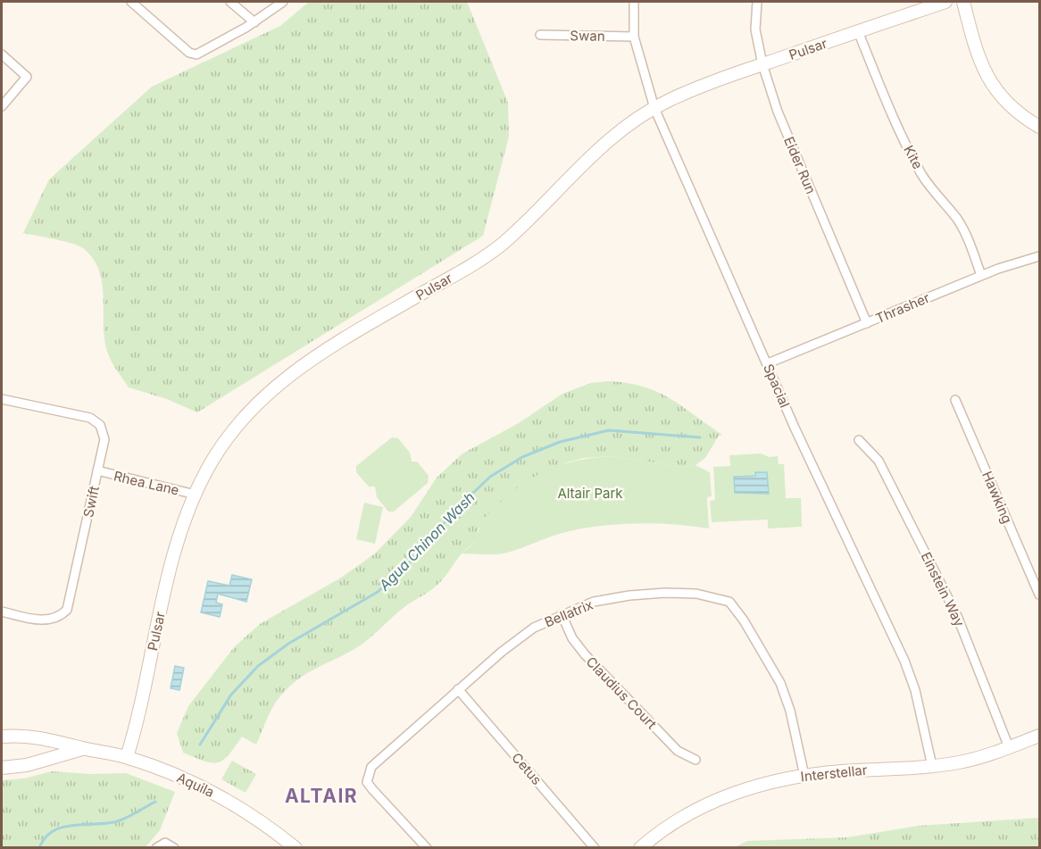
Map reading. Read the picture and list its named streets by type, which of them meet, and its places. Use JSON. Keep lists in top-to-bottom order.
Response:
{
  "streets": {
    "street": [
      "Swan",
      "Pulsar",
      "Kite",
      "Eider Run",
      "Thrasher",
      "Spacial",
      "Rhea Lane",
      "Hawking",
      "Swift",
      "Einstein Way",
      "Bellatrix",
      "Claudius Court",
      "Cetus",
      "Interstellar",
      "Aquila"
    ]
  },
  "crossings": [
    ["Swan", "Spacial"],
    ["Pulsar", "Kite"],
    ["Pulsar", "Eider Run"],
    ["Pulsar", "Spacial"],
    ["Pulsar", "Rhea Lane"],
    ["Pulsar", "Aquila"],
    ["Kite", "Thrasher"],
    ["Eider Run", "Thrasher"],
    ["Thrasher", "Spacial"],
    ["Spacial", "Interstellar"],
    ["Rhea Lane", "Swift"],
    ["Einstein Way", "Interstellar"],
    ["Bellatrix", "Claudius Court"],
    ["Bellatrix", "Cetus"],
    ["Bellatrix", "Interstellar"]
  ],
  "districts": ["ALTAIR"],
  "water": ["Agua Chinon Wash"],
  "parks": ["Altair Park"]
}
